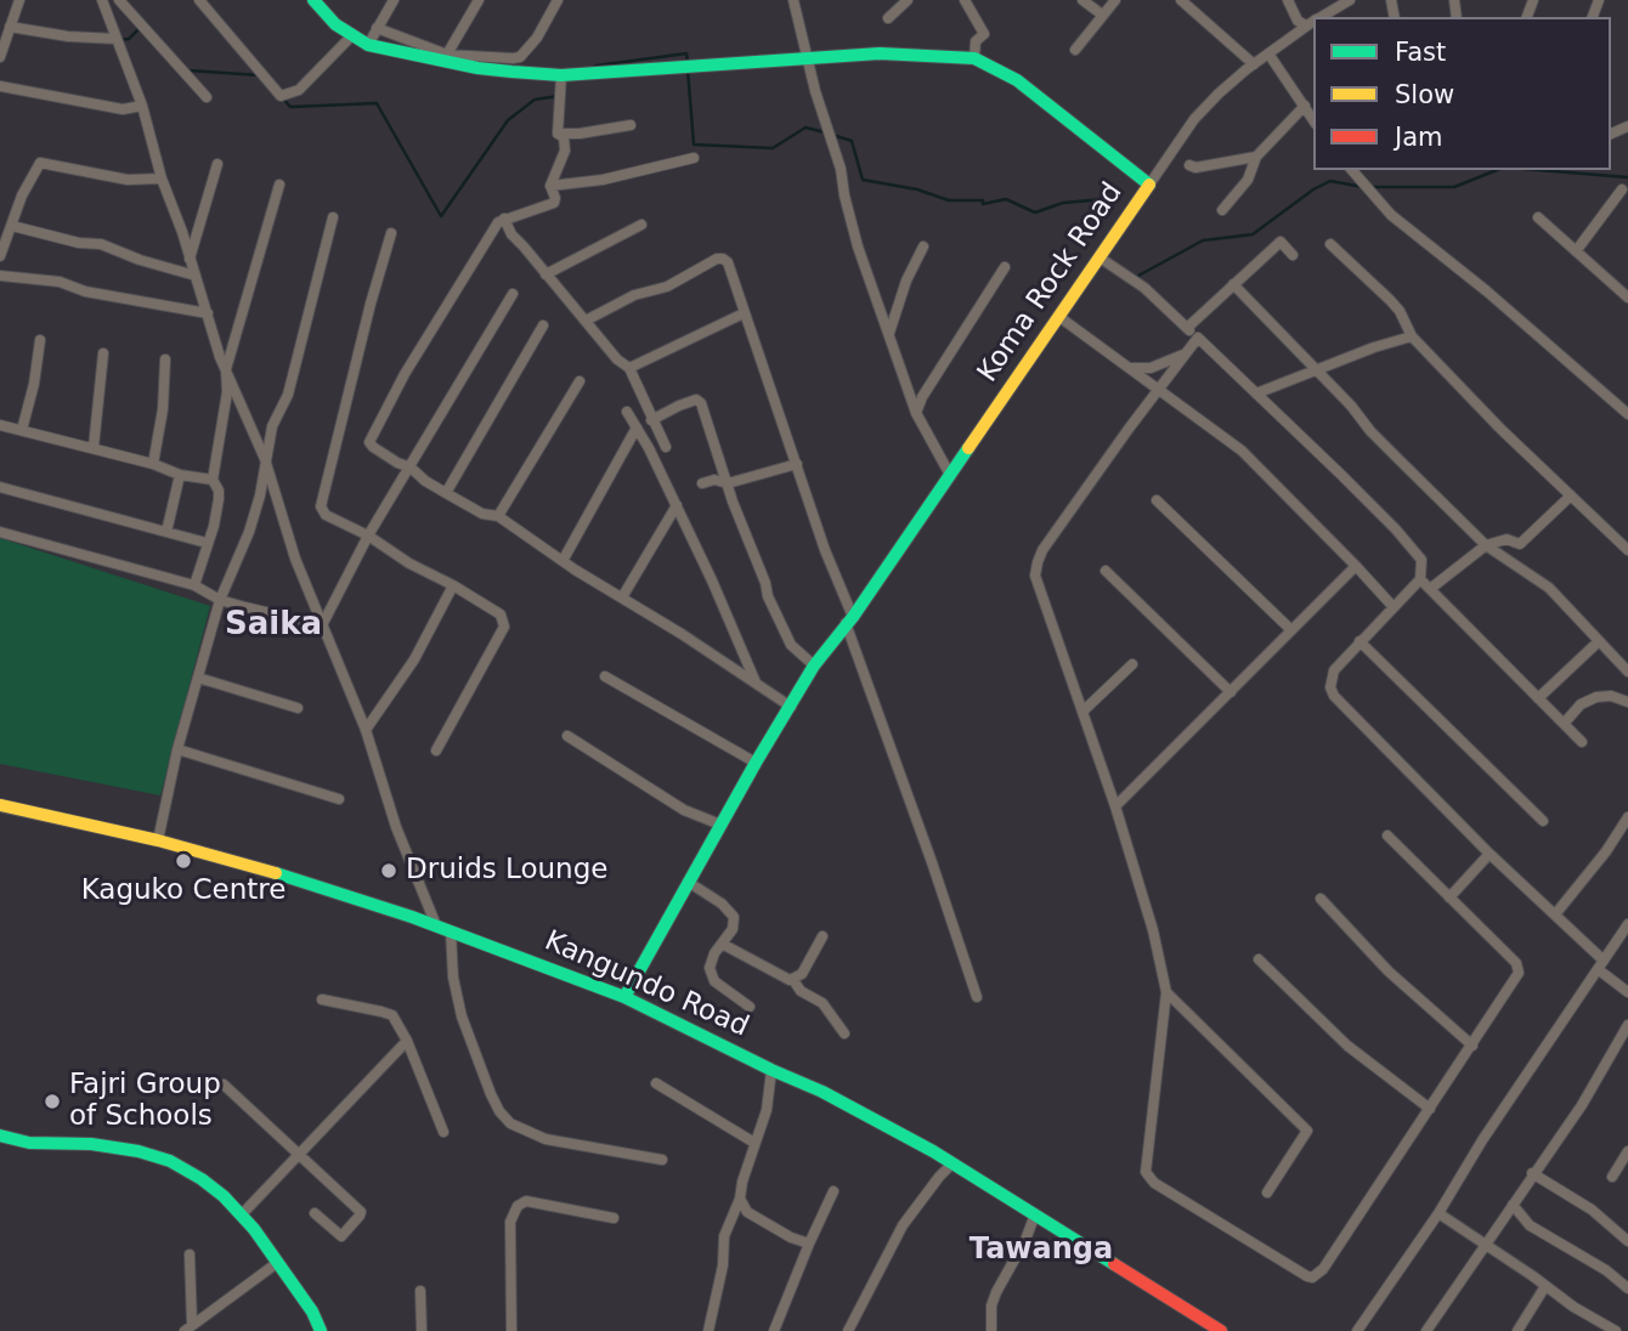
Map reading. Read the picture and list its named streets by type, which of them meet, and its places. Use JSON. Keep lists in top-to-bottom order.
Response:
{
  "streets": {
    "main road": ["Koma Rock Road", "Kangundo Road"]
  },
  "crossings": [
    ["Koma Rock Road", "Kangundo Road"]
  ],
  "districts": ["Saika", "Tawanga"],
  "places": ["Kaguko Centre", "Druids Lounge", "Fajri Group of Schools"],
  "legend": ["Fast", "Slow", "Jam"]
}
